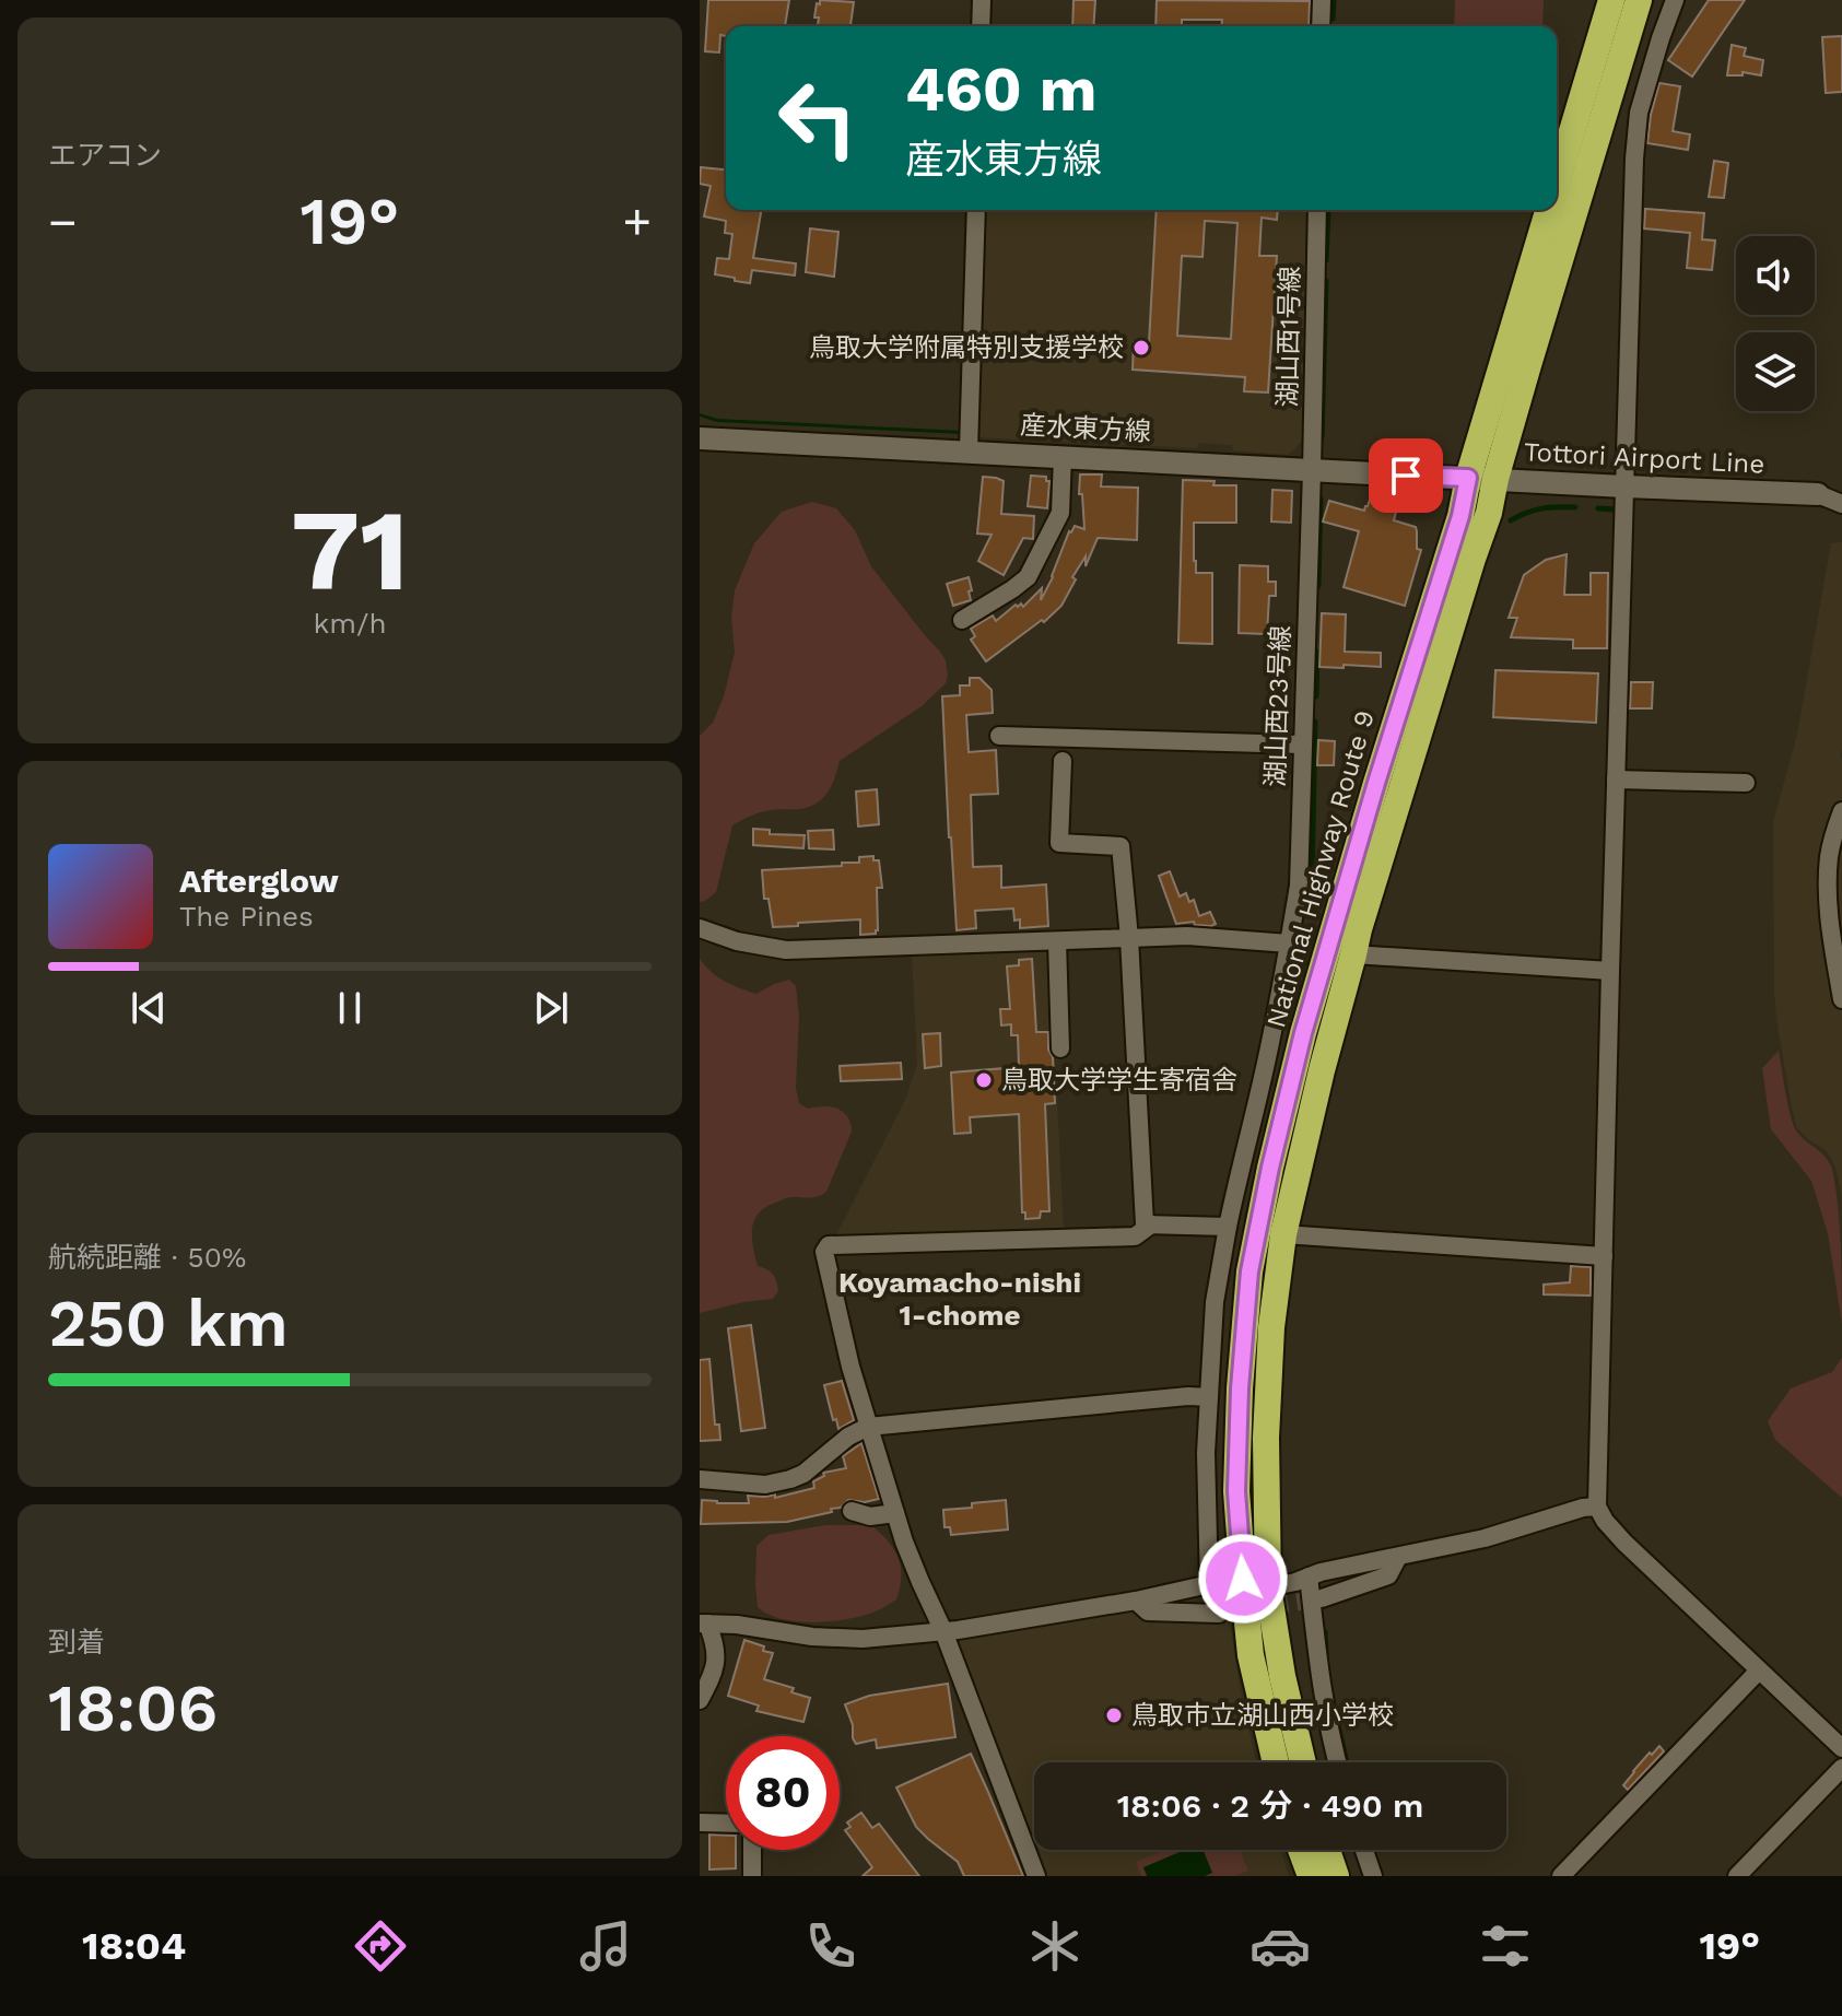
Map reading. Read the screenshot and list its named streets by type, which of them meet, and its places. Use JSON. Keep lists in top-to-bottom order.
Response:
{
  "streets": {
    "highway": ["National Highway Route 9"],
    "street": [
      "湖山西1号線",
      "産水東方線",
      "Tottori Airport Line",
      "湖山西23号線"
    ]
  },
  "crossings": [
    ["湖山西1号線", "産水東方線"],
    ["湖山西1号線", "湖山西23号線"],
    ["産水東方線", "Tottori Airport Line"],
    ["産水東方線", "湖山西23号線"],
    ["産水東方線", "National Highway Route 9"],
    ["Tottori Airport Line", "National Highway Route 9"]
  ],
  "districts": ["Koyamacho-nishi 1-chome"],
  "places": ["鳥取大学附属特別支援学校", "鳥取大学学生寄宿舎", "鳥取市立湖山西小学校"],
  "page": {
    "tile": [
      "エアコン",
      ["71", "km/h"],
      ["航続距離 · 50%", "250 km"],
      ["到着", "18:06"]
    ],
    "turn": ["460 m", "産水東方線"],
    "heat": ["−", "19°", "+"],
    "song": ["Afterglow", "The Pines"],
    "limit": "80",
    "trip": "18:06 · 2 分 · 490 m",
    "tabs": ["18:04", "19°"]
  }
}
